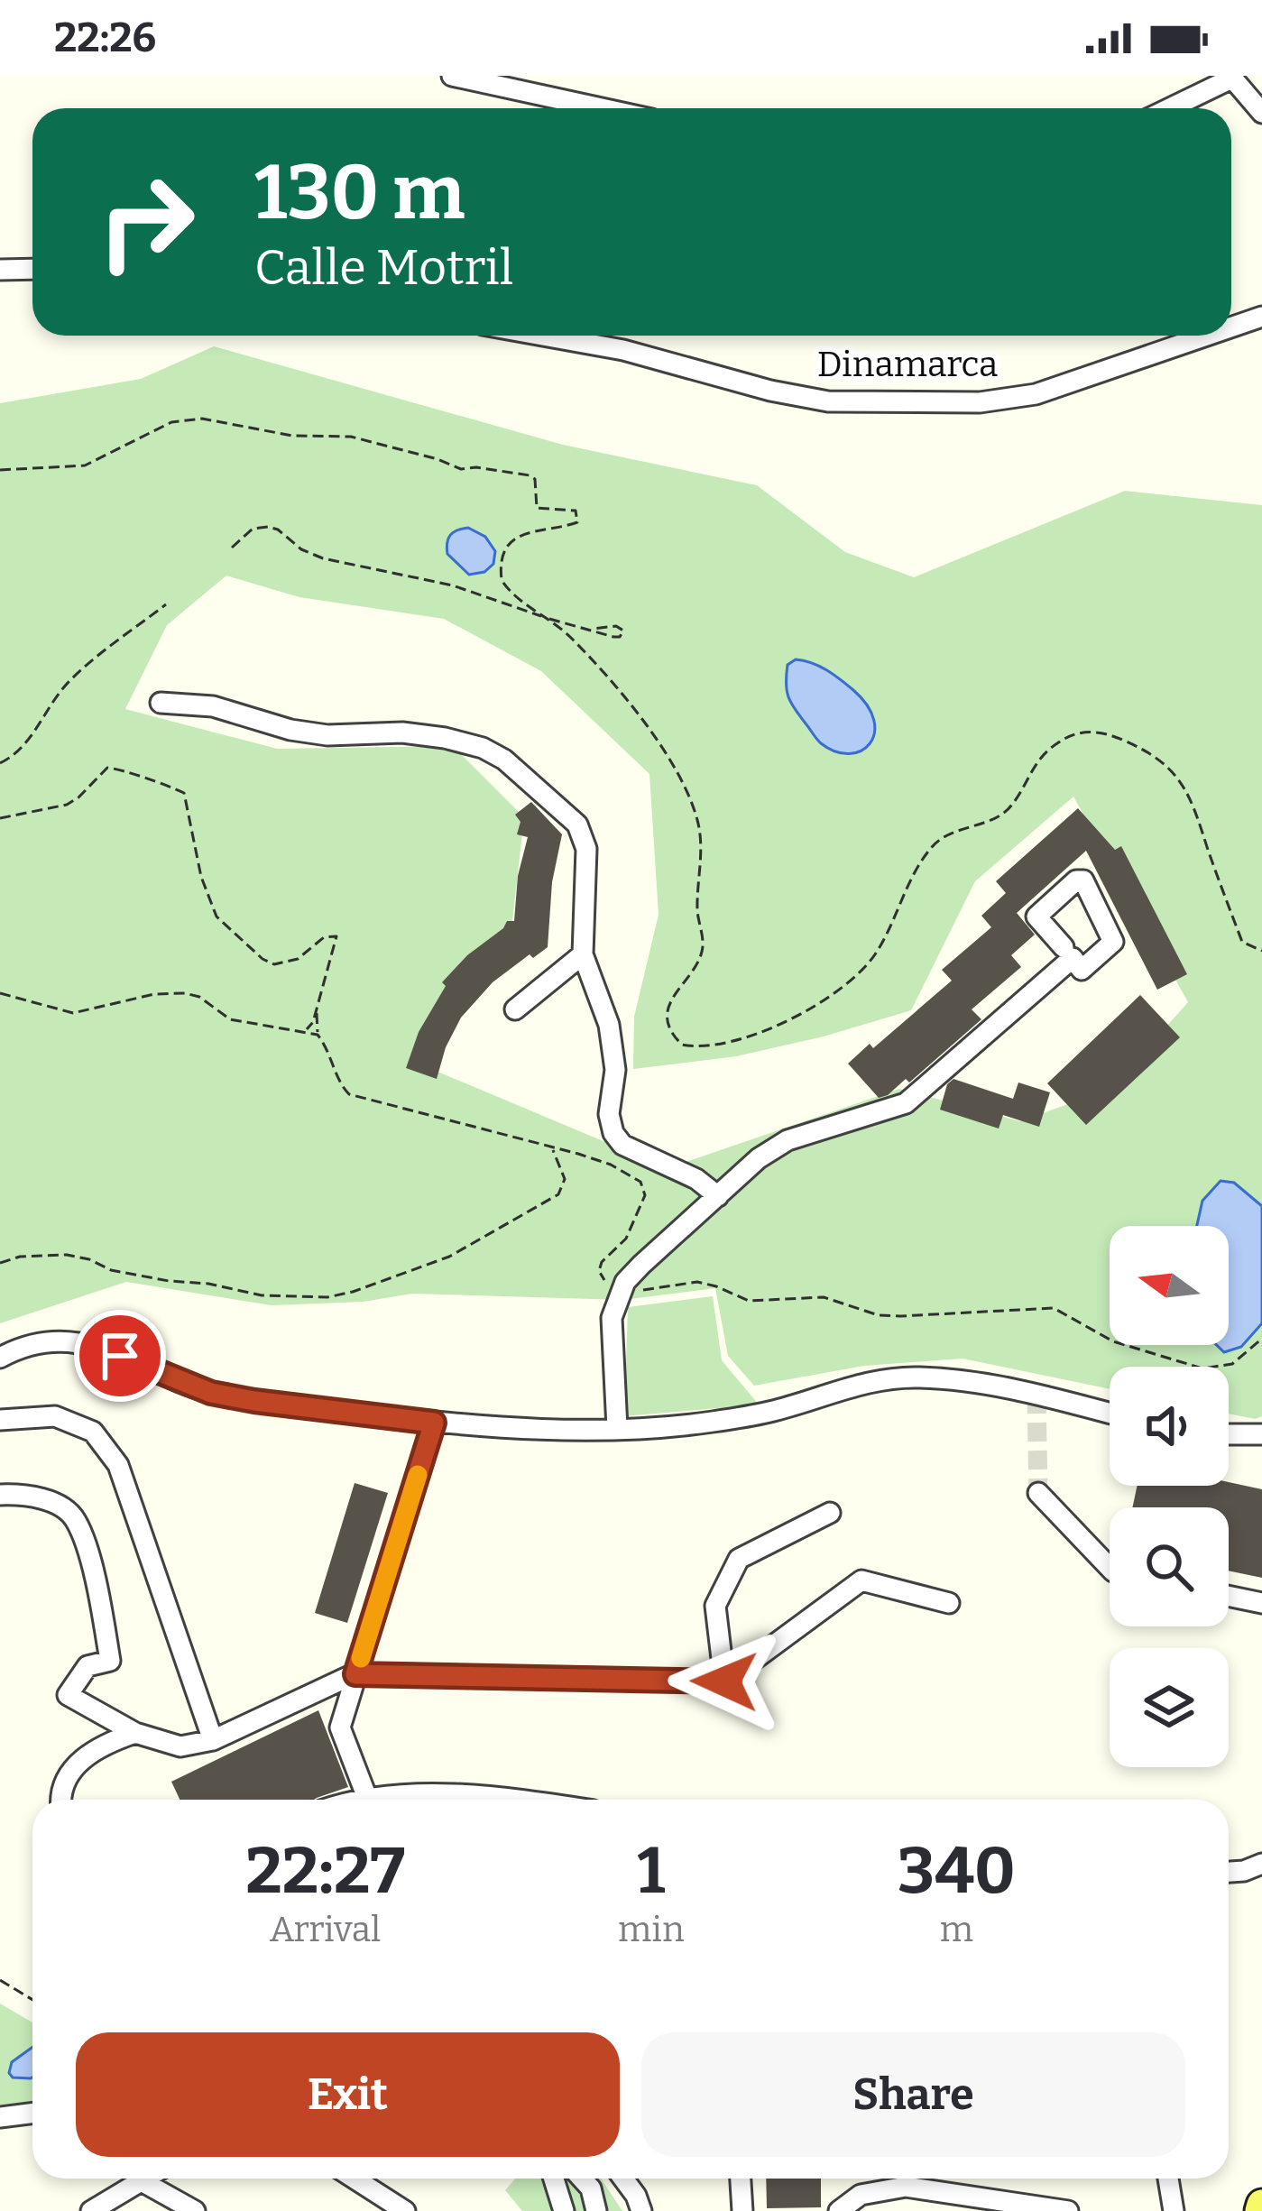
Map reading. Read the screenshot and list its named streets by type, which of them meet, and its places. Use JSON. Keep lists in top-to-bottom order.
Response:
{
  "streets": {
    "street": ["Dinamarca"]
  },
  "north": "left",
  "page": {
    "status": "22:26",
    "turn": ["130 m", "Calle Motril"],
    "eta": [
      "22:27",
      "Arrival",
      "1",
      "min",
      "340",
      "m"
    ],
    "buttons": ["Exit", "Share"]
  }
}
